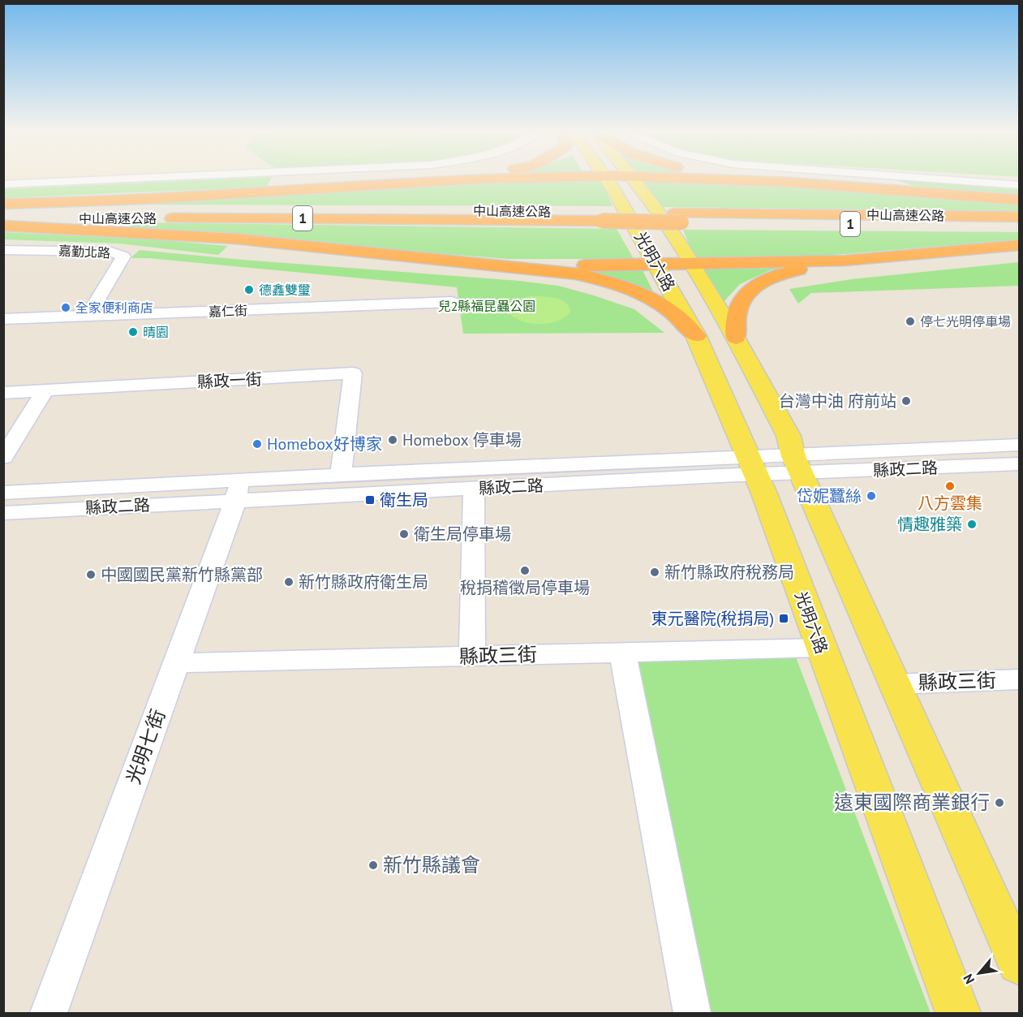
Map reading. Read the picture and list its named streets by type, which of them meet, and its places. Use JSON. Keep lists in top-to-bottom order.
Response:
{
  "streets": {
    "highway": ["中山高速公路", "1"],
    "main road": ["光明六路"],
    "street": [
      "嘉勤北路",
      "嘉仁街",
      "縣政一街",
      "縣政二路",
      "縣政三街",
      "光明七街"
    ]
  },
  "crossings": [
    ["中山高速公路", "光明六路"],
    ["嘉勤北路", "嘉仁街"],
    ["光明六路", "縣政二路"],
    ["光明六路", "縣政三街"],
    ["縣政一街", "縣政二路"],
    ["縣政二路", "光明七街"],
    ["縣政三街", "光明七街"]
  ],
  "parks": ["兒2縣福昆蟲公園"],
  "places": {
    "other": [
      "德鑫雙璽",
      "全家便利商店",
      "停七光明停車場",
      "晴園",
      "台灣中油 府前站",
      "Homebox 停車場",
      "Homebox好博家",
      "八方雲集",
      "岱妮蠶絲",
      "情趣雅築",
      "衛生局停車場",
      "稅捐稽徵局停車場",
      "新竹縣政府稅務局",
      "中國國民黨新竹縣黨部",
      "新竹縣政府衛生局",
      "遠東國際商業銀行",
      "新竹縣議會"
    ],
    "transit": ["衛生局", "東元醫院(稅捐局)"]
  },
  "north": "bottom left"
}
